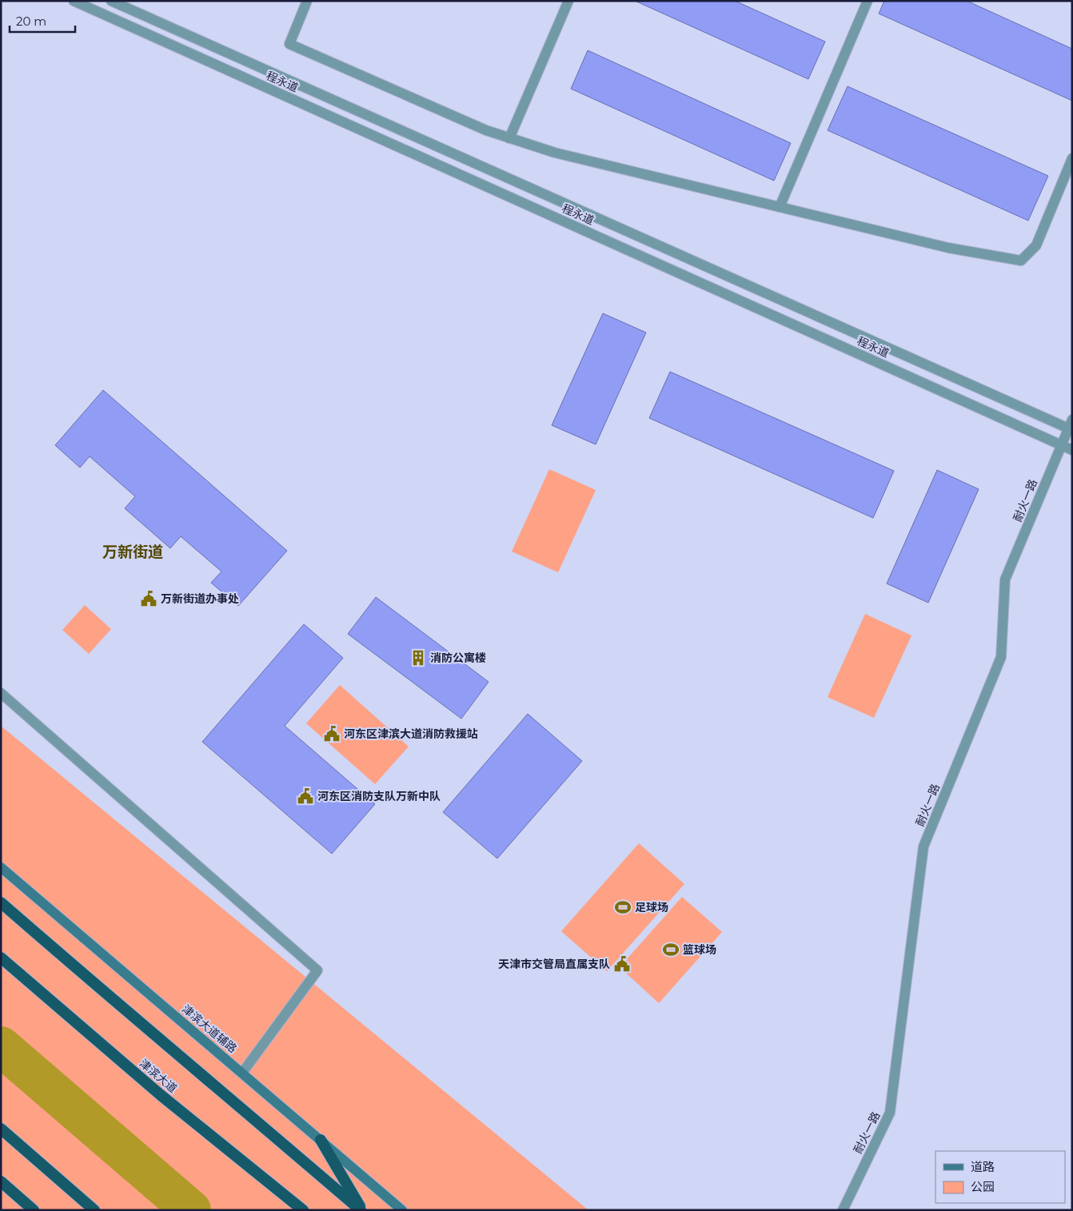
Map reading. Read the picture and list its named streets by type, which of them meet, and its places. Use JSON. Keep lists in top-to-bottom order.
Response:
{
  "streets": {
    "highway": ["津滨大道"],
    "main road": ["津滨大道辅路"],
    "street": ["程永道", "耐火一路"]
  },
  "crossings": [
    ["程永道", "耐火一路"]
  ],
  "districts": ["万新街道"],
  "places": {
    "public building": [
      "万新街道办事处",
      "河东区津滨大道消防救援站",
      "河东区消防支队万新中队",
      "天津市交管局直属支队"
    ],
    "building": ["消防公寓楼"],
    "sports": ["足球场", "篮球场"]
  },
  "legend": ["道路", "公园"],
  "scale_bar": "20 m"
}
